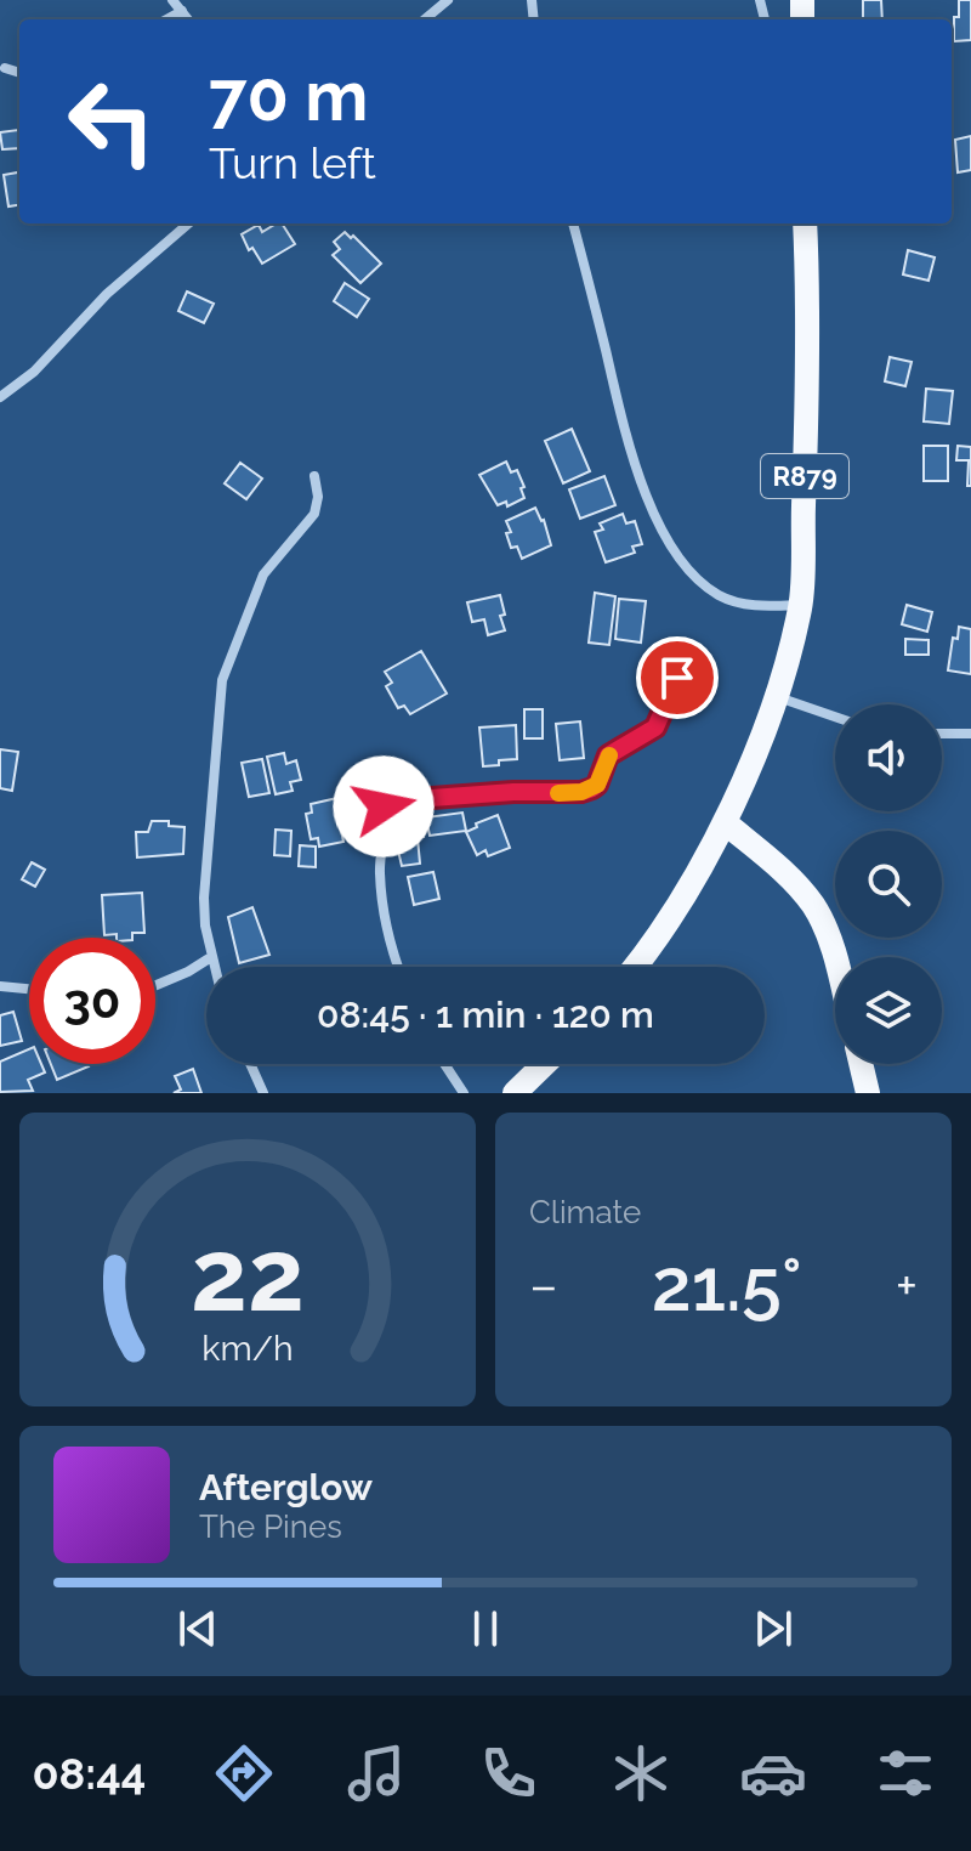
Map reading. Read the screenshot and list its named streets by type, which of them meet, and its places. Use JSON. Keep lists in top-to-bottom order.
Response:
{
  "streets": {
    "main road": ["R879"]
  },
  "page": {
    "turn": ["70 m", "Turn left"],
    "limit": "30",
    "trip": "08:45 · 1 min · 120 m",
    "tile": "Climate",
    "heat": ["−", "21.5°", "+"],
    "song": ["Afterglow", "The Pines"],
    "tabs": "08:44",
    "gauge": ["22", "km/h"]
  }
}
